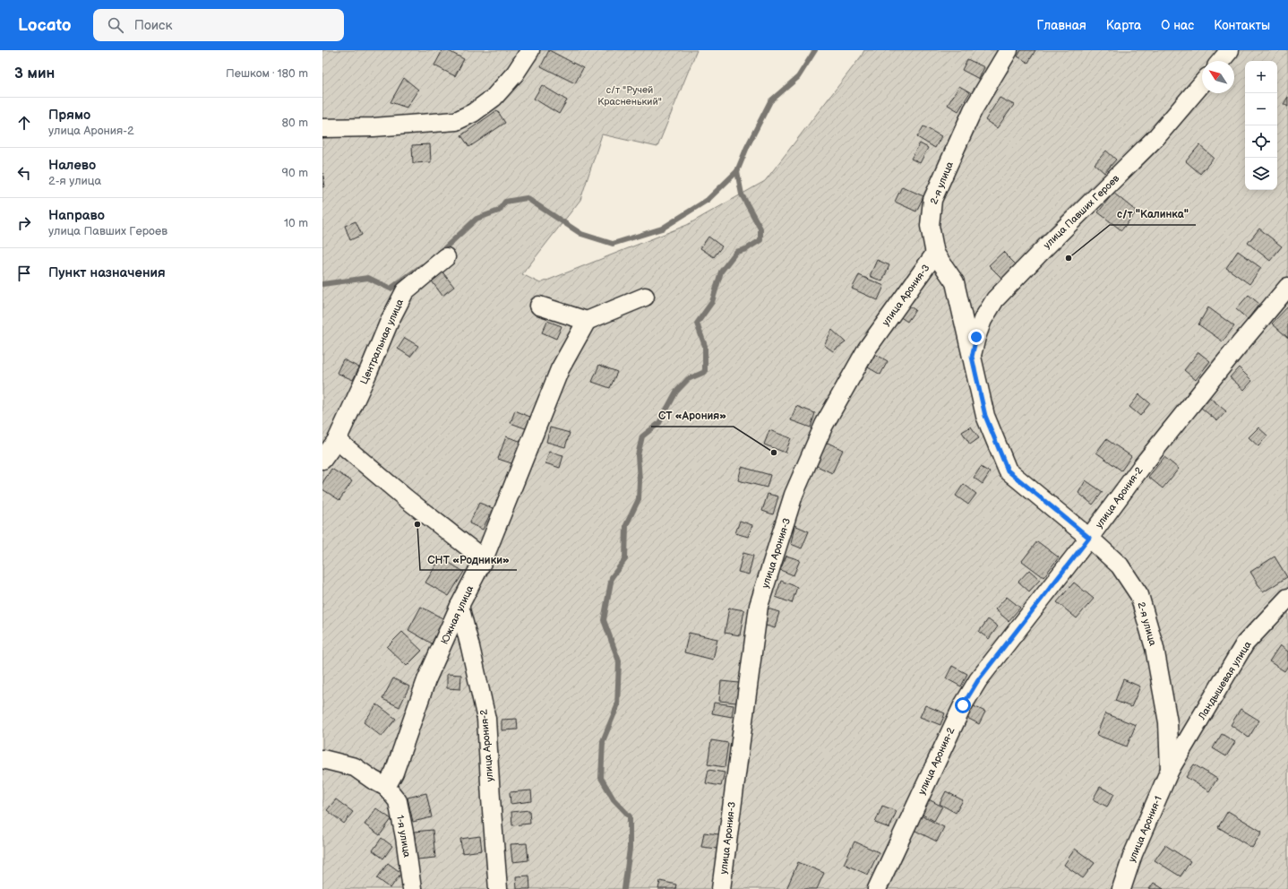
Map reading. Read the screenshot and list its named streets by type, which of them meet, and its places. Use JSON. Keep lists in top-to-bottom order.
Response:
{
  "streets": {
    "street": [
      "2-я улица",
      "улица Павших Героев",
      "улица Арония-3",
      "Центральная улица",
      "улица Арония-2",
      "Южная улица",
      "Ландышевая улица",
      "улица Арония-1",
      "1-я улица"
    ]
  },
  "crossings": [
    ["2-я улица", "улица Павших Героев"],
    ["2-я улица", "улица Арония-3"],
    ["2-я улица", "улица Арония-2"],
    ["2-я улица", "Ландышевая улица"],
    ["2-я улица", "улица Арония-1"],
    ["улица Арония-2", "Южная улица"],
    ["Южная улица", "1-я улица"],
    ["Ландышевая улица", "улица Арония-1"]
  ],
  "parks": ["с/т \"Ручей Красненький\""],
  "places": ["с/т \"Калинка\"", "СТ «Арония»", "СНТ «Родники»"],
  "north": "top left",
  "page": {
    "header": "Locato",
    "search": "Поиск",
    "nav": [
      "Главная",
      "Карта",
      "О нас",
      "Контакты"
    ],
    "heading": ["3 мин", "Пешком · 180 m"],
    "map_buttons": ["+", "−"],
    "list": [
      ["Прямо", "улица Арония-2", "80 m"],
      ["Налево", "2-я улица", "90 m"],
      ["Направо", "улица Павших Героев", "10 m"],
      "Пункт назначения"
    ]
  }
}
